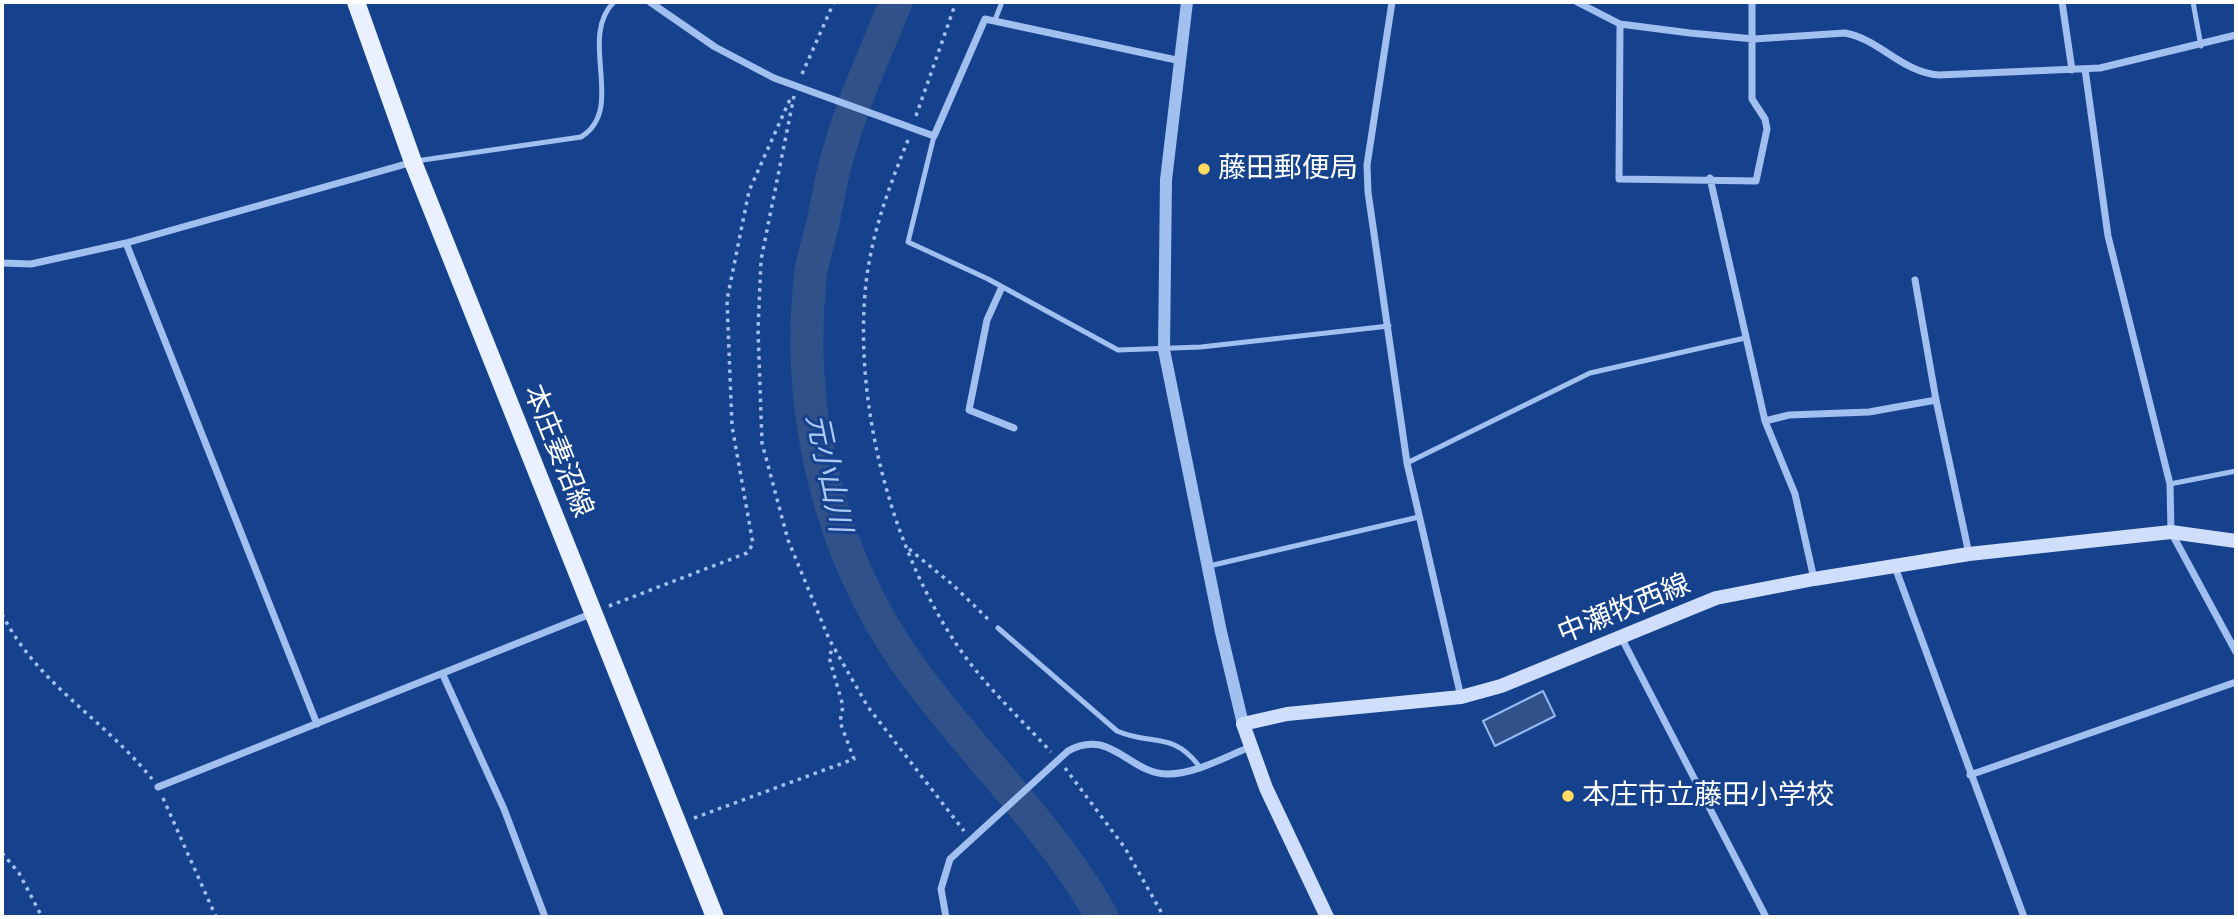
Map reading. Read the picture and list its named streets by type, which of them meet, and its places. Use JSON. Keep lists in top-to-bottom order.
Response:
{
  "streets": {
    "main road": ["本庄妻沼線", "中瀬牧西線"]
  },
  "water": ["元小山川"],
  "places": ["藤田郵便局", "本庄市立藤田小学校"]
}
